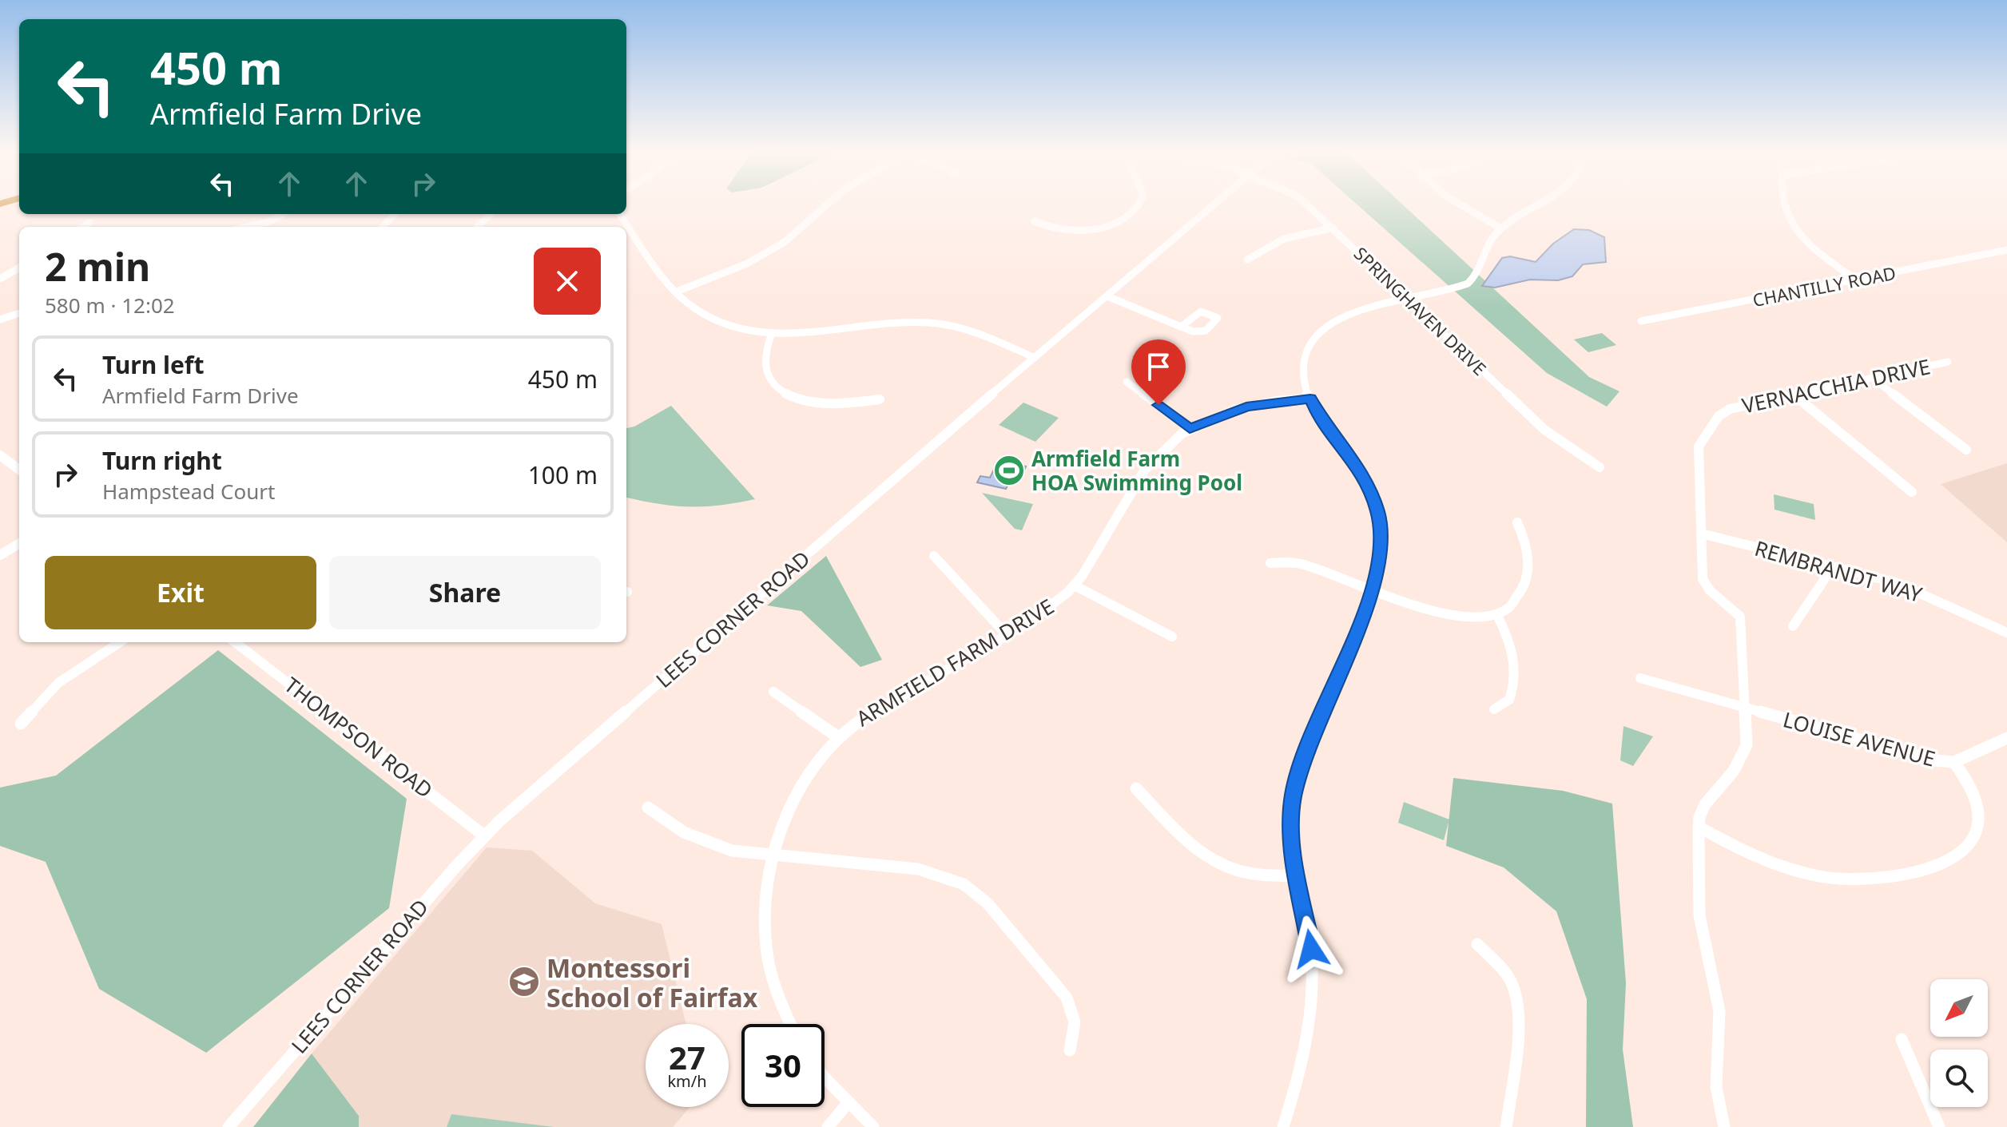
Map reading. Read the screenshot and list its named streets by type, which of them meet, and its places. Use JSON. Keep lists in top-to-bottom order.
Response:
{
  "streets": {
    "street": [
      "CHANTILLY ROAD",
      "SPRINGHAVEN DRIVE",
      "VERNACCHIA DRIVE",
      "REMBRANDT WAY",
      "LEES CORNER ROAD",
      "ARMFIELD FARM DRIVE",
      "THOMPSON ROAD",
      "LOUISE AVENUE"
    ]
  },
  "crossings": [
    ["VERNACCHIA DRIVE", "REMBRANDT WAY"],
    ["VERNACCHIA DRIVE", "LOUISE AVENUE"],
    ["LEES CORNER ROAD", "THOMPSON ROAD"]
  ],
  "places": {
    "sports": ["Armfield Farm HOA Swimming Pool"],
    "school or university": ["Montessori School of Fairfax"]
  },
  "north": "bottom left",
  "page": {
    "turn": ["450 m", "Armfield Farm Drive"],
    "heading": ["2 min", "580 m · 12:02"],
    "list": [
      {
        "name": "Turn left",
        "note": "Armfield Farm Drive",
        "value": "450 m"
      },
      {
        "name": "Turn right",
        "note": "Hampstead Court",
        "value": "100 m"
      }
    ],
    "buttons": ["Exit", "Share"],
    "speed": "27 km/h",
    "limit": "30"
  }
}
